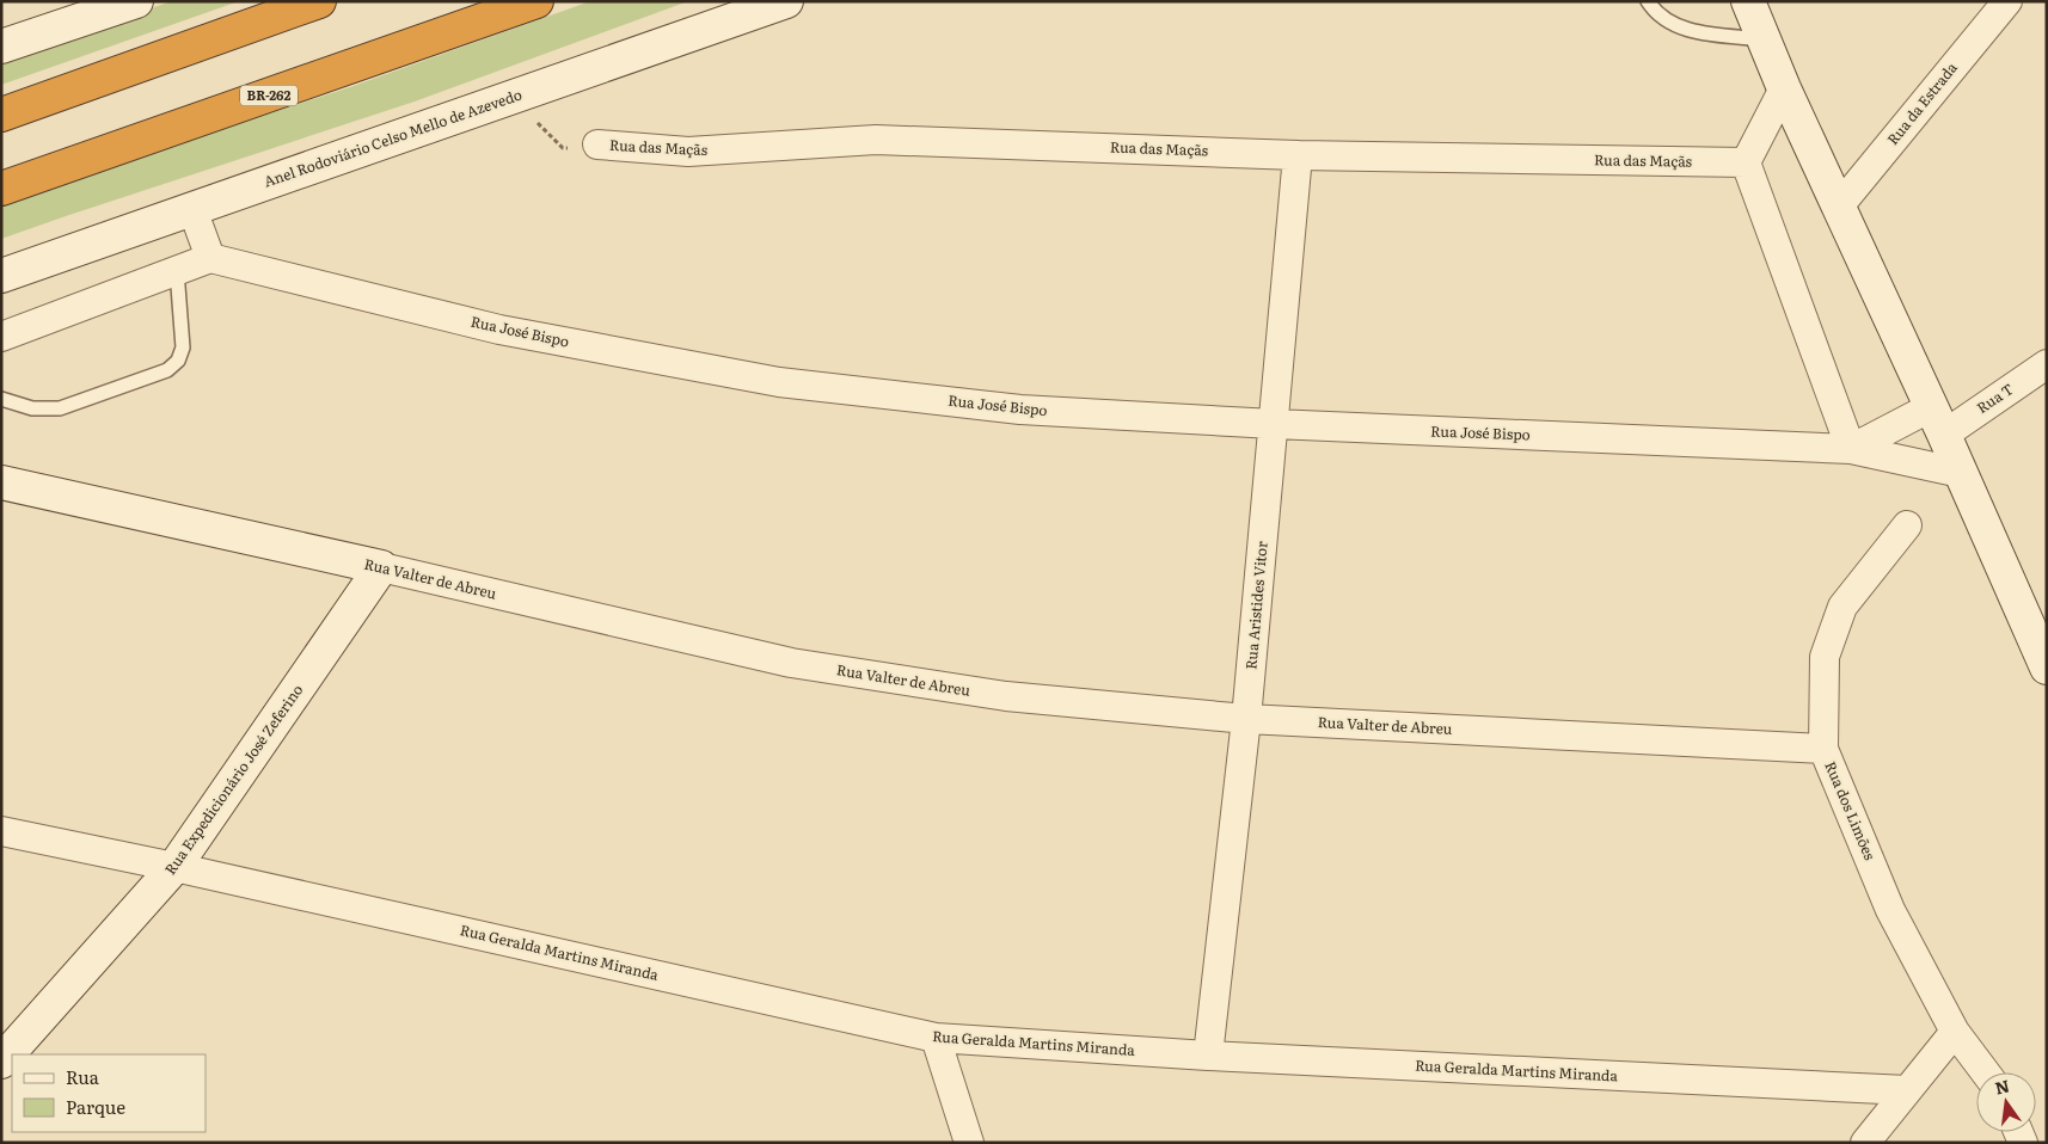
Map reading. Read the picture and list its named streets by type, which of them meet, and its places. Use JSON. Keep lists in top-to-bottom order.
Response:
{
  "streets": {
    "highway": ["BR-262"],
    "main road": ["Anel Rodoviário Celso Mello de Azevedo", "Rua Valter de Abreu", "Rua Expedicionário José Zeferino"],
    "street": [
      "Rua da Estrada",
      "Rua das Maçãs",
      "Rua José Bispo",
      "Rua T",
      "Rua Aristides Vitor",
      "Rua dos Limões",
      "Rua Geralda Martins Miranda"
    ]
  },
  "crossings": [
    ["Anel Rodoviário Celso Mello de Azevedo", "Rua das Maçãs"],
    ["Rua das Maçãs", "Rua Aristides Vitor"],
    ["Rua José Bispo", "Rua T"],
    ["Rua José Bispo", "Rua Aristides Vitor"],
    ["Rua Valter de Abreu", "Rua Aristides Vitor"],
    ["Rua Valter de Abreu", "Rua Expedicionário José Zeferino"],
    ["Rua Valter de Abreu", "Rua dos Limões"],
    ["Rua Aristides Vitor", "Rua Geralda Martins Miranda"],
    ["Rua Expedicionário José Zeferino", "Rua Geralda Martins Miranda"]
  ],
  "legend": ["Rua", "Parque"],
  "north": "top"
}
